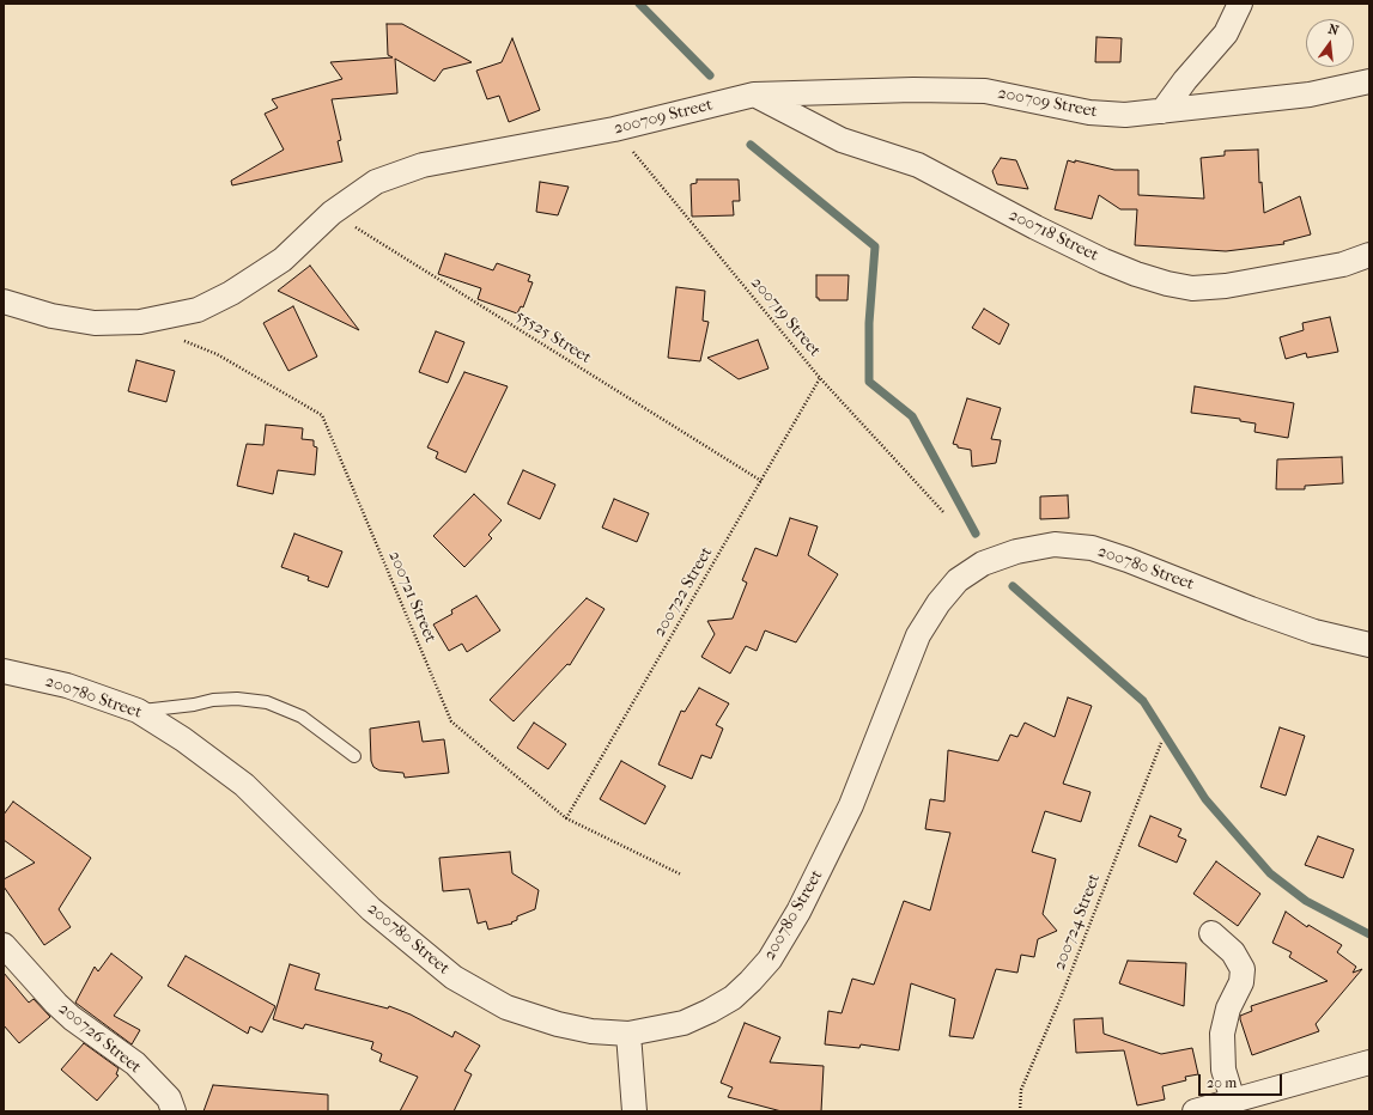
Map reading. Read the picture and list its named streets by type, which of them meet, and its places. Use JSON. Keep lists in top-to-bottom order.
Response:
{
  "streets": {
    "street": [
      "200709 Street",
      "200718 Street",
      "200780 Street",
      "200726 Street"
    ],
    "path": [
      "200719 Street",
      "55525 Street",
      "200722 Street",
      "200721 Street",
      "200724 Street"
    ]
  },
  "crossings": [
    ["200709 Street", "200718 Street"],
    ["200709 Street", "200719 Street"],
    ["200709 Street", "55525 Street"],
    ["200719 Street", "200722 Street"],
    ["55525 Street", "200722 Street"],
    ["200722 Street", "200721 Street"]
  ],
  "scale_bar": "20 m",
  "north": "top"
}
